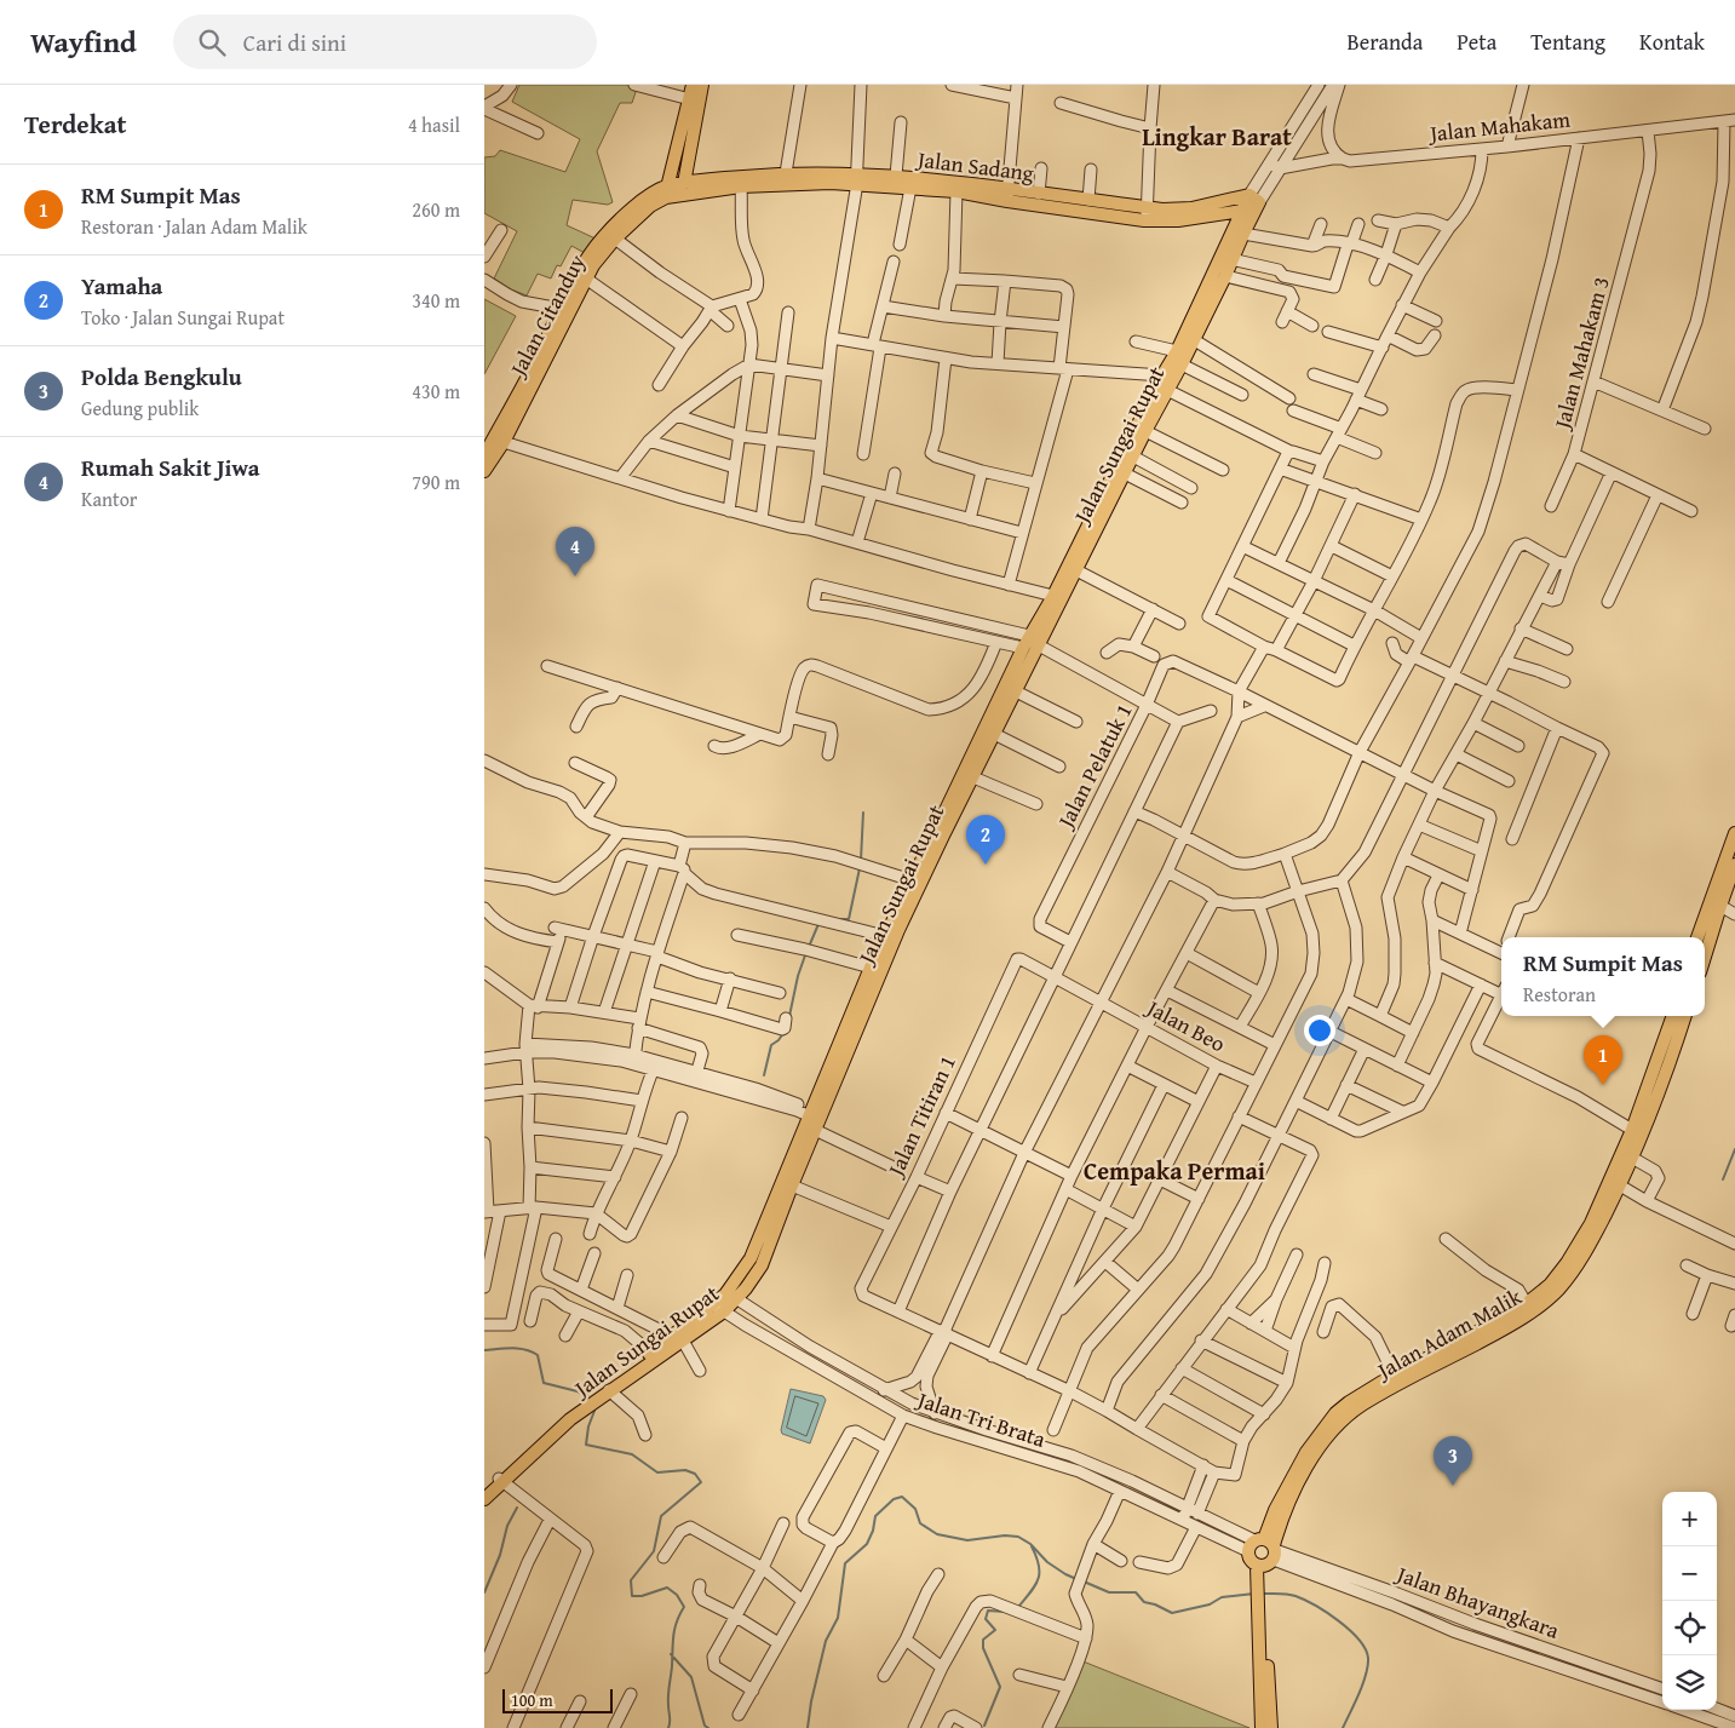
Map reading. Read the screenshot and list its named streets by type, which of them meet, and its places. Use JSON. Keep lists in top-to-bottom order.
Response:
{
  "streets": {
    "main road": [
      "Jalan Sadang",
      "Jalan Citanduy",
      "Jalan Sungai Rupat",
      "Jalan Adam Malik"
    ],
    "street": [
      "Jalan Mahakam",
      "Jalan Mahakam 3",
      "Jalan Pelatuk 1",
      "Jalan Beo",
      "Jalan Titiran 1",
      "Jalan Tri Brata",
      "Jalan Bhayangkara"
    ]
  },
  "crossings": [
    ["Jalan Mahakam", "Jalan Mahakam 3"],
    ["Jalan Sadang", "Jalan Citanduy"],
    ["Jalan Sadang", "Jalan Sungai Rupat"],
    ["Jalan Sungai Rupat", "Jalan Tri Brata"],
    ["Jalan Beo", "Jalan Titiran 1"],
    ["Jalan Adam Malik", "Jalan Tri Brata"],
    ["Jalan Adam Malik", "Jalan Bhayangkara"],
    ["Jalan Tri Brata", "Jalan Bhayangkara"]
  ],
  "districts": ["Lingkar Barat", "Cempaka Permai"],
  "scale_bar": "100 m",
  "page": {
    "header": "Wayfind",
    "search": "Cari di sini",
    "nav": [
      "Beranda",
      "Peta",
      "Tentang",
      "Kontak"
    ],
    "heading": ["Terdekat", "4 hasil"],
    "list": [
      {
        "mark": "1",
        "name": "RM Sumpit Mas",
        "note": "Restoran · Jalan Adam Malik",
        "value": "260 m"
      },
      {
        "mark": "2",
        "name": "Yamaha",
        "note": "Toko · Jalan Sungai Rupat",
        "value": "340 m"
      },
      {
        "mark": "3",
        "name": "Polda Bengkulu",
        "note": "Gedung publik",
        "value": "430 m"
      },
      {
        "mark": "4",
        "name": "Rumah Sakit Jiwa",
        "note": "Kantor",
        "value": "790 m"
      }
    ],
    "pins": [
      "4",
      "2",
      "1",
      "3"
    ],
    "popup": ["RM Sumpit Mas", "Restoran"],
    "map_buttons": ["+", "−"],
    "scale": "100 m"
  }
}
